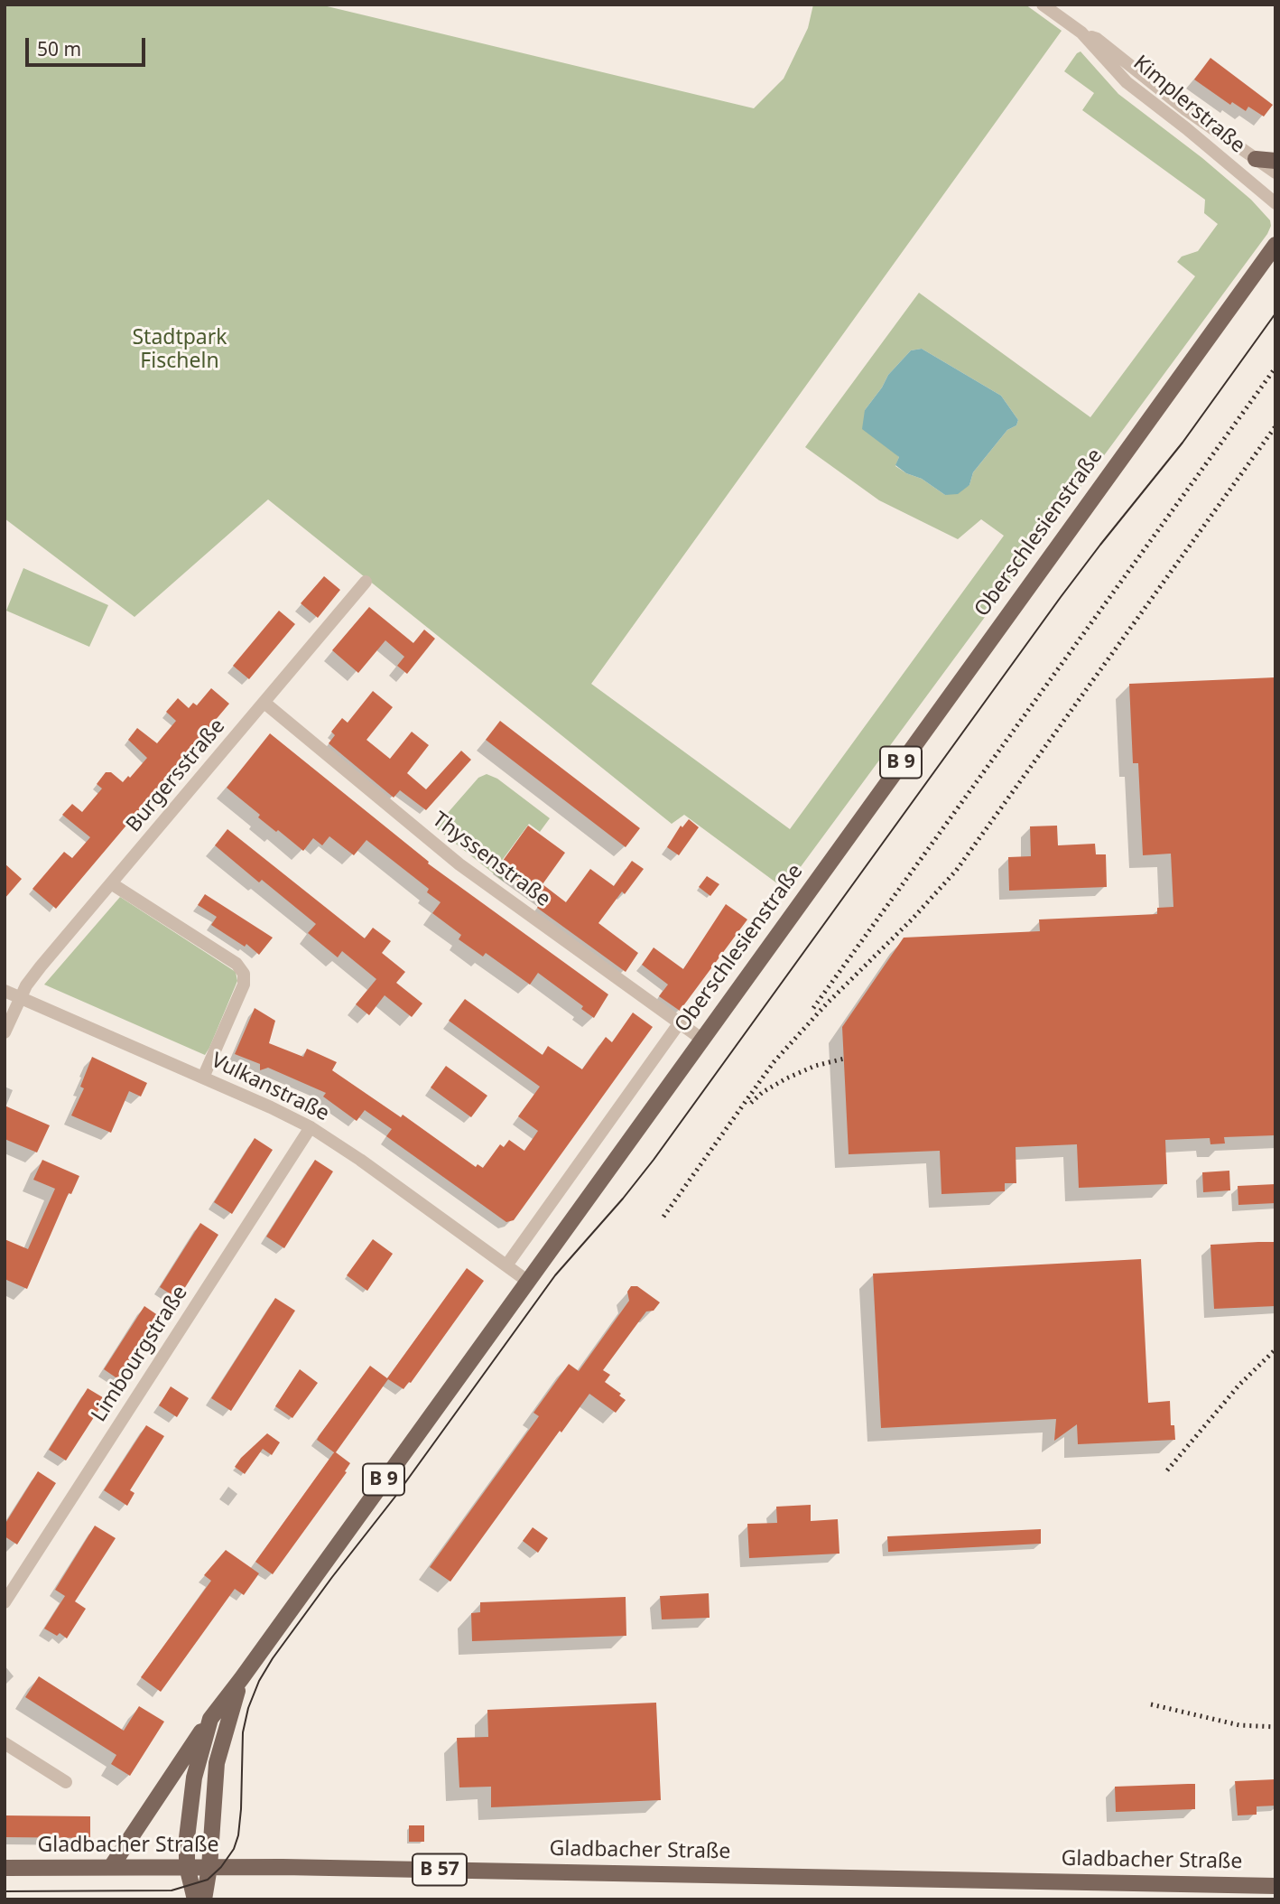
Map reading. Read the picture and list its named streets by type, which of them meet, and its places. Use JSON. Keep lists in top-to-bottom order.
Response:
{
  "streets": {
    "main road": [
      "Oberschlesienstraße",
      "B 9",
      "Gladbacher Straße",
      "B 57"
    ],
    "street": [
      "Kimplerstraße",
      "Burgersstraße",
      "Thyssenstraße",
      "Vulkanstraße",
      "Limbourgstraße"
    ]
  },
  "crossings": [
    ["Oberschlesienstraße", "B 9"],
    ["Oberschlesienstraße", "Thyssenstraße"],
    ["Oberschlesienstraße", "Vulkanstraße"],
    ["Oberschlesienstraße", "Gladbacher Straße"],
    ["B 9", "Gladbacher Straße"],
    ["Burgersstraße", "Thyssenstraße"],
    ["Burgersstraße", "Vulkanstraße"],
    ["Vulkanstraße", "Limbourgstraße"]
  ],
  "parks": ["Stadtpark Fischeln"],
  "scale_bar": "50 m"
}
